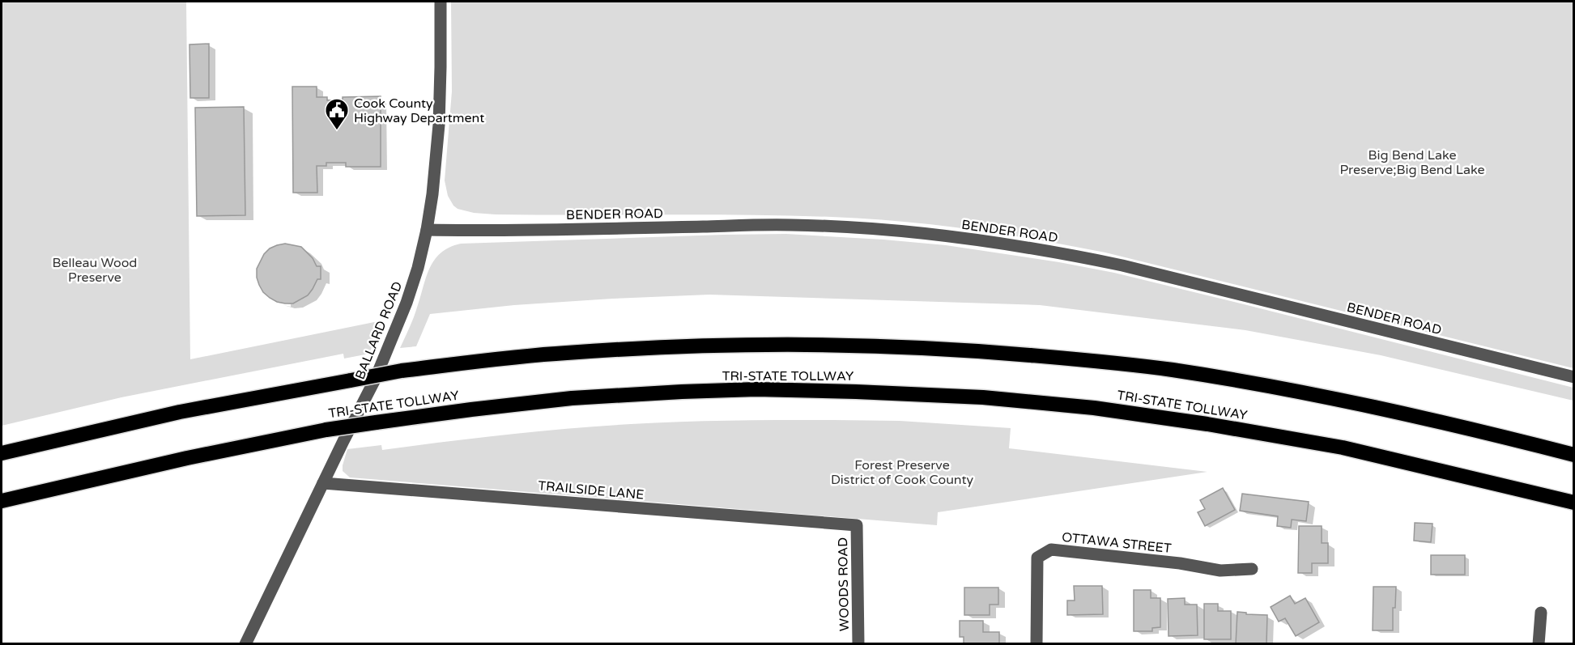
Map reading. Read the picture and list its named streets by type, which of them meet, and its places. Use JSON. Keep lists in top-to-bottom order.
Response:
{
  "streets": {
    "highway": ["TRI-STATE TOLLWAY"],
    "street": [
      "BENDER ROAD",
      "BALLARD ROAD",
      "TRAILSIDE LANE",
      "OTTAWA STREET",
      "WOODS ROAD"
    ]
  },
  "crossings": [
    ["BENDER ROAD", "BALLARD ROAD"],
    ["BALLARD ROAD", "TRAILSIDE LANE"],
    ["TRAILSIDE LANE", "WOODS ROAD"]
  ],
  "parks": ["Big Bend Lake Preserve;Big Bend Lake", "Belleau Wood Preserve", "Forest Preserve District of Cook County"],
  "places": {
    "public building": ["Cook County Highway Department"]
  }
}
